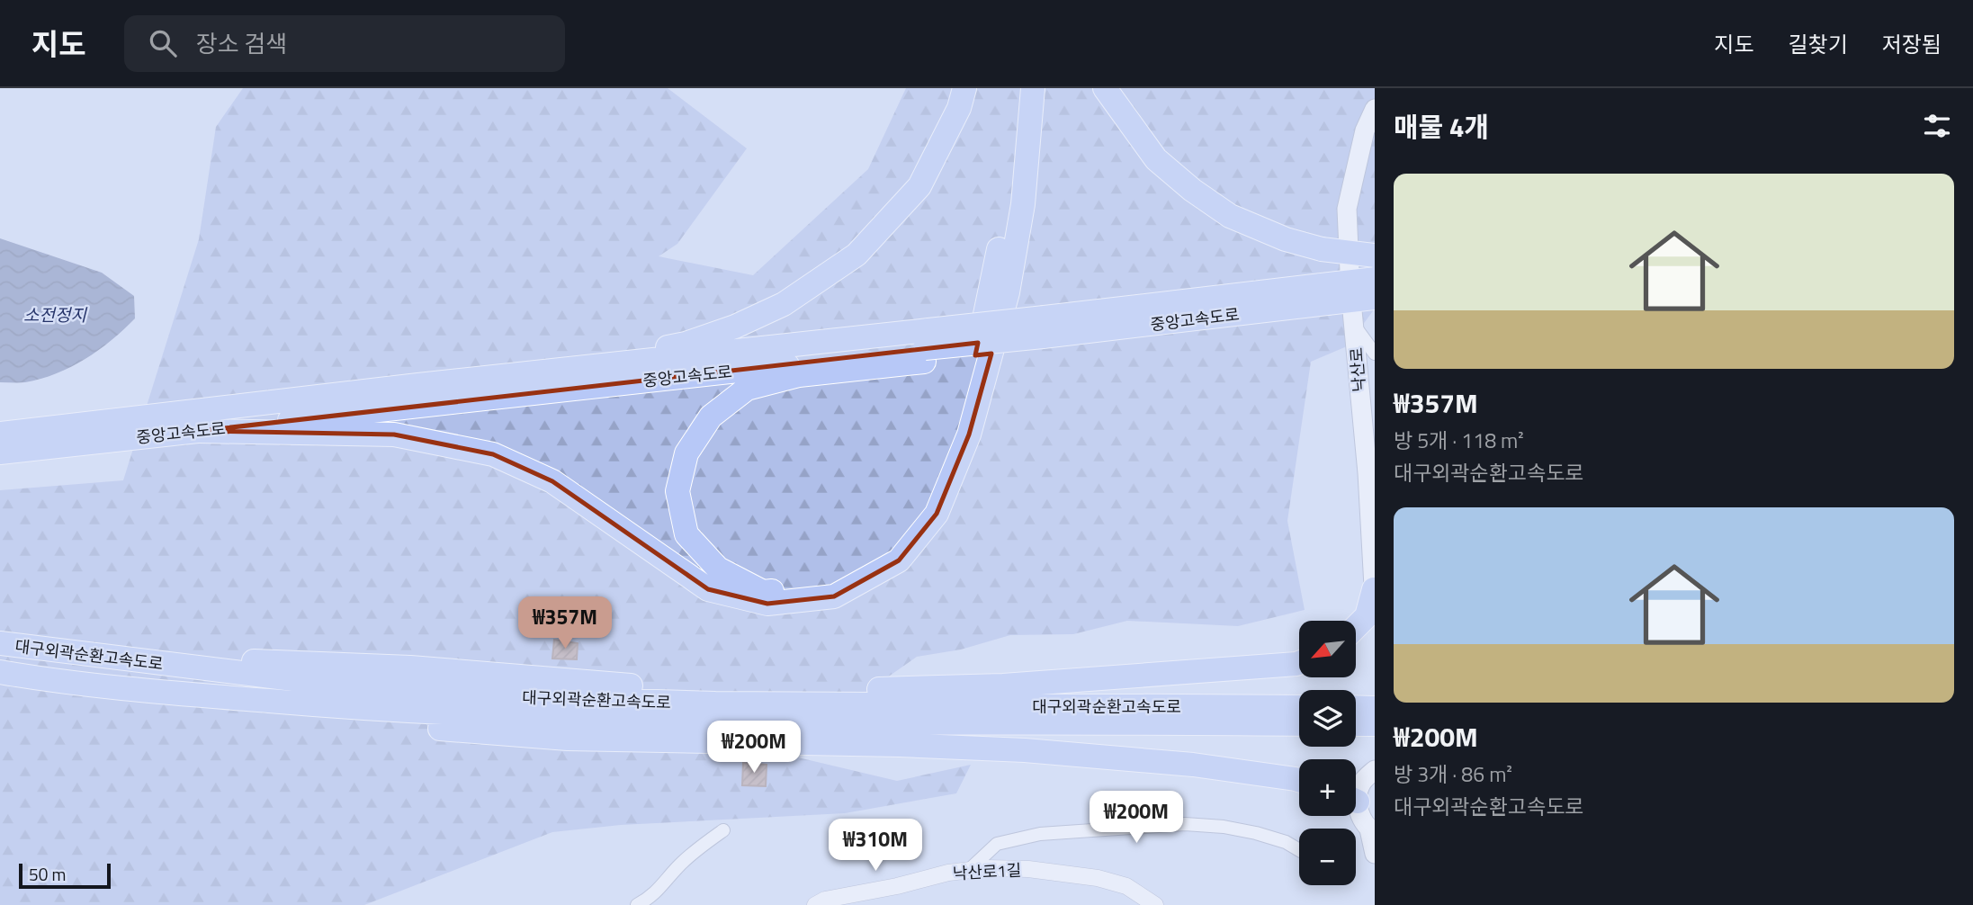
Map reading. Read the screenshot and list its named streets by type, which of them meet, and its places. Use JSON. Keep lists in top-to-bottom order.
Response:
{
  "streets": {
    "highway": ["중앙고속도로", "대구외곽순환고속도로"],
    "main road": ["낙산로"],
    "street": ["낙산로1길"]
  },
  "water": ["소전정지"],
  "scale_bar": "50 m",
  "north": "bottom left",
  "page": {
    "header": "지도",
    "search": "장소 검색",
    "nav": ["지도", "길찾기", "저장됨"],
    "heading": "매물 4개",
    "list": [
      {
        "name": "₩357M",
        "note": "방 5개 · 118 m² · 대구외곽순환고속도로"
      },
      {
        "name": "₩200M",
        "note": "방 3개 · 86 m² · 대구외곽순환고속도로"
      }
    ],
    "price": [
      "₩357M",
      "₩200M",
      "₩200M",
      "₩310M"
    ],
    "map_buttons": ["+", "−"],
    "scale": "50 m"
  }
}
